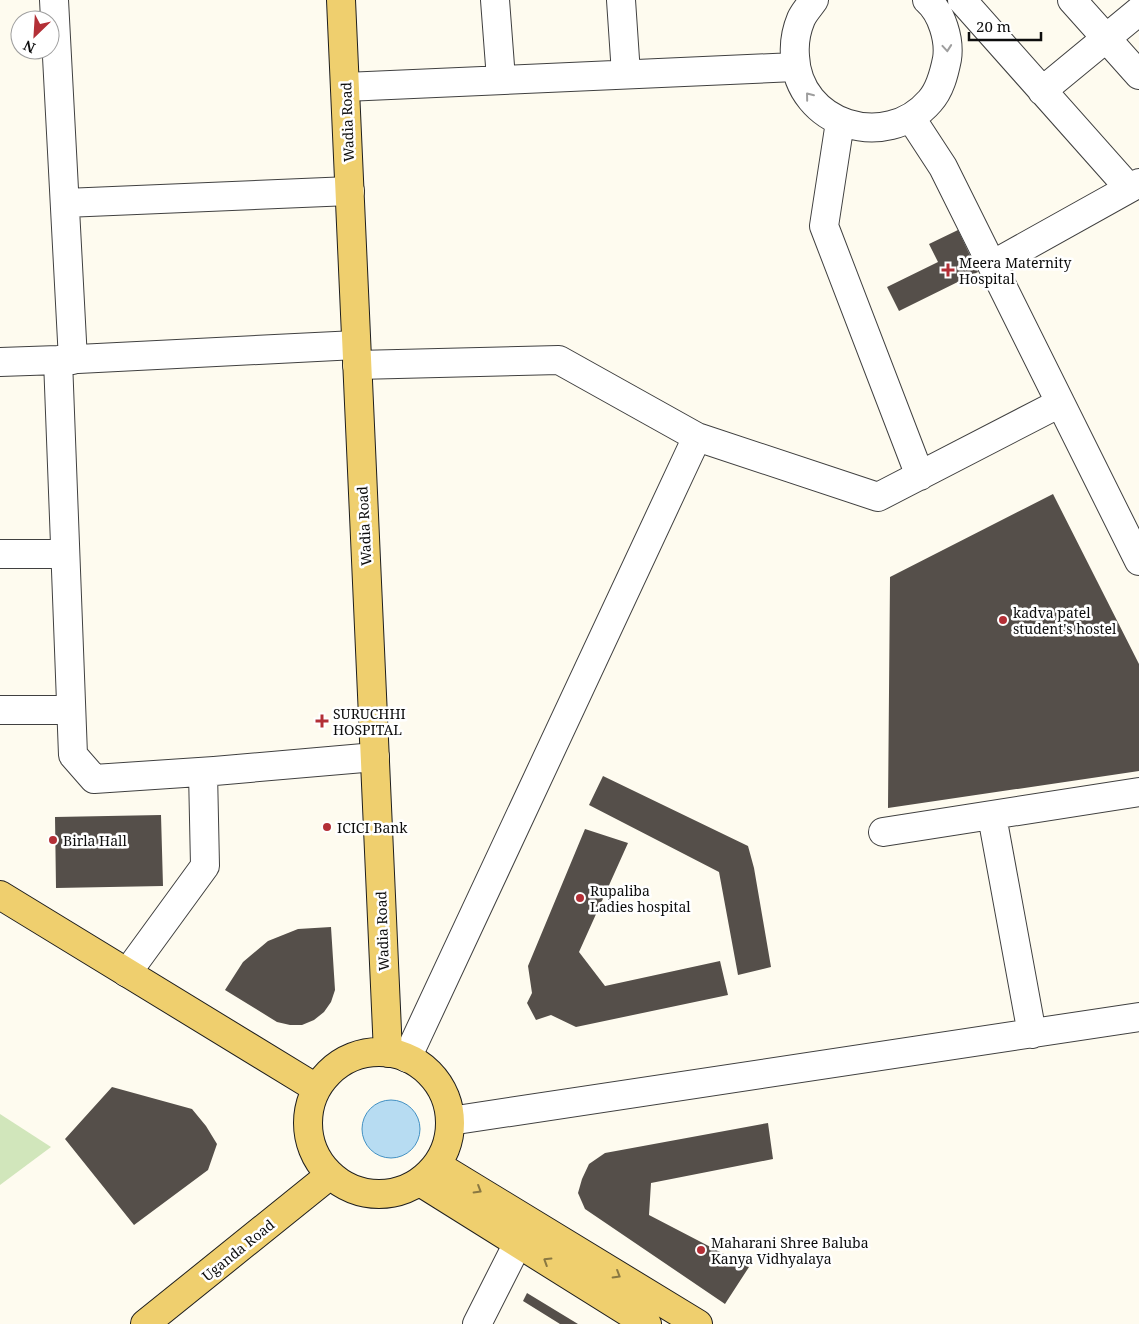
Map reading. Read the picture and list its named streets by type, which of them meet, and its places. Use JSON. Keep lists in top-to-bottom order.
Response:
{
  "streets": {
    "main road": ["Wadia Road", "Uganda Road"]
  },
  "crossings": [
    ["Wadia Road", "Uganda Road"]
  ],
  "places": {
    "health": ["Meera Maternity Hospital", "SURUCHHI HOSPITAL"],
    "other": [
      "kadva patel student's hostel",
      "ICICI Bank",
      "Birla Hall",
      "Rupaliba Ladies hospital",
      "Maharani Shree Baluba Kanya Vidhyalaya"
    ]
  },
  "scale_bar": "20 m",
  "north": "bottom left"
}
